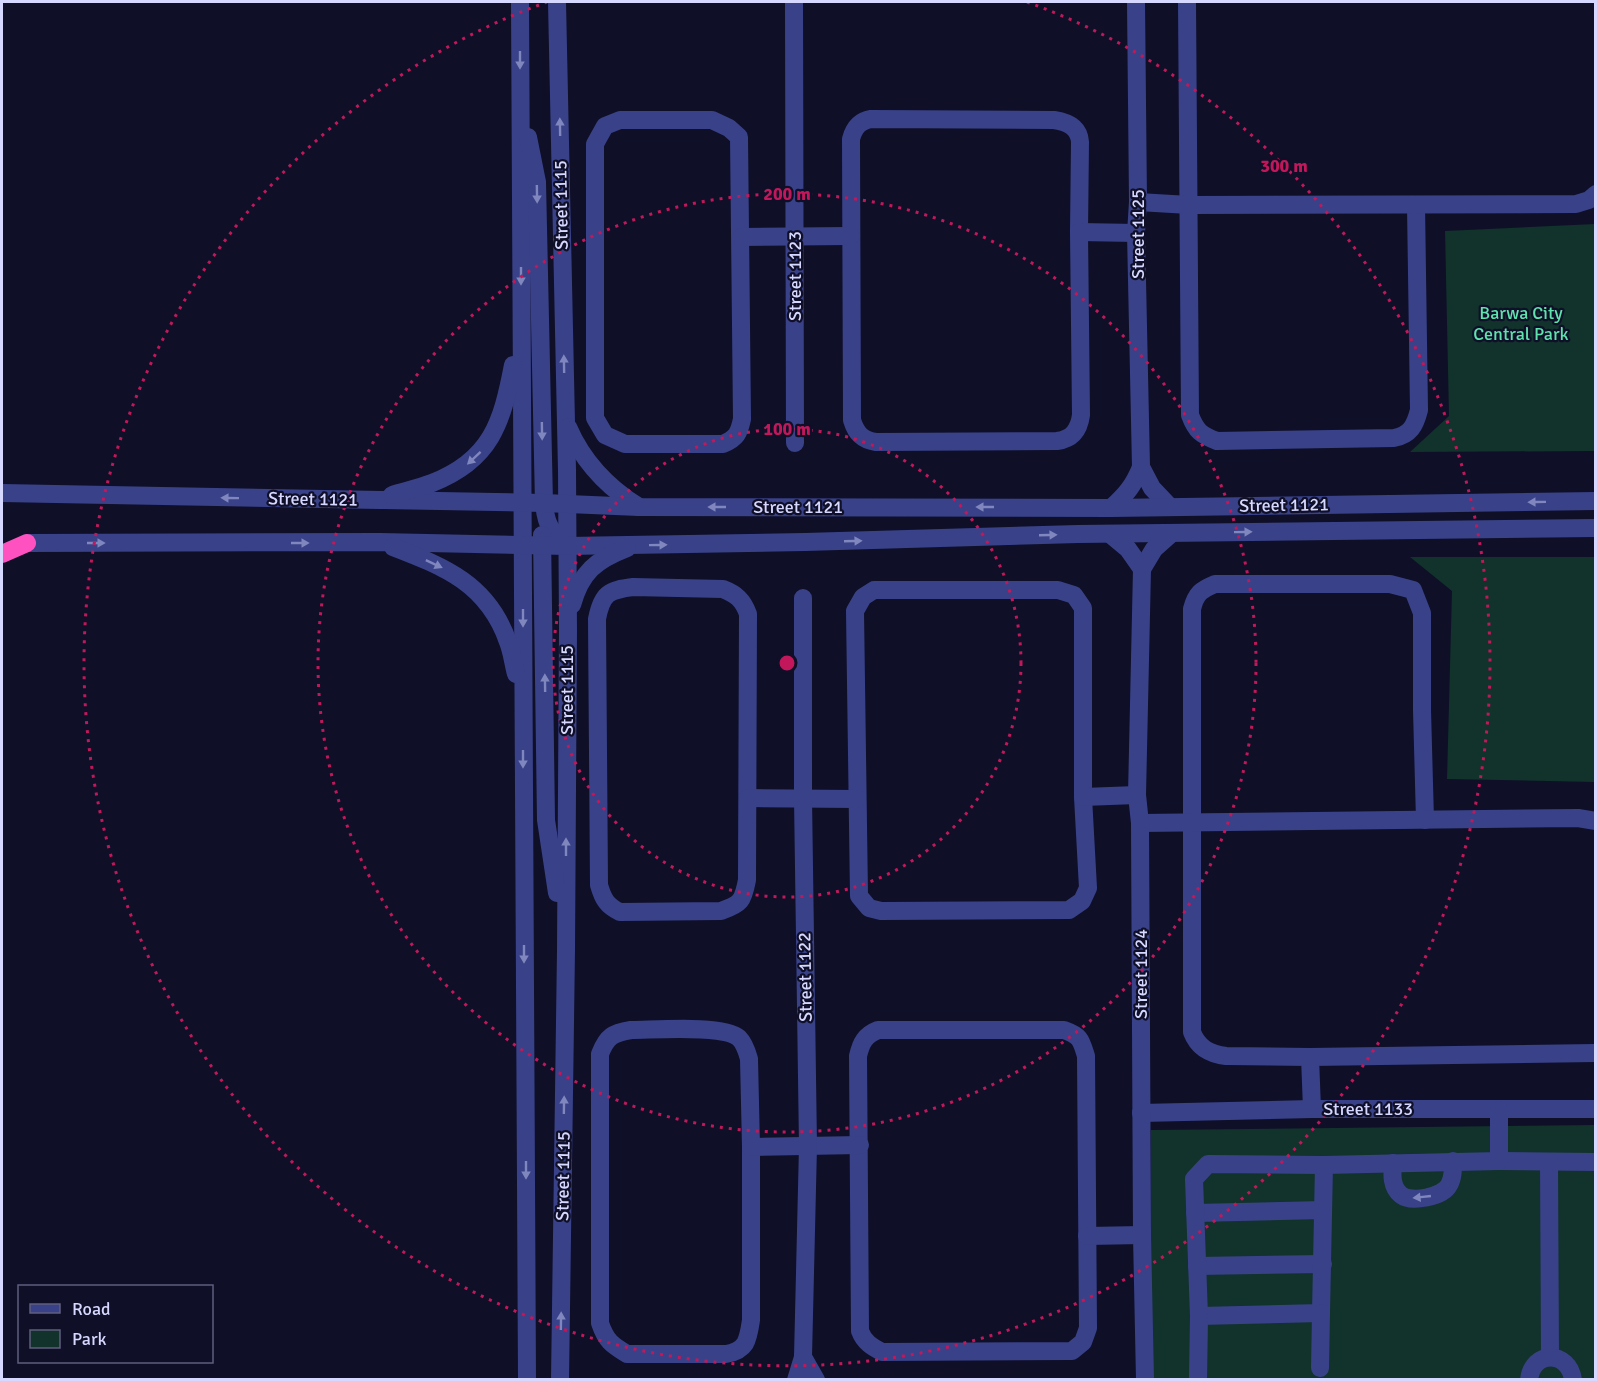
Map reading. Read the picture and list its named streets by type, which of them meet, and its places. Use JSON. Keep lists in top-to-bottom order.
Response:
{
  "streets": {
    "street": [
      "Street 1115",
      "Street 1125",
      "Street 1123",
      "Street 1121",
      "Street 1124",
      "Street 1122",
      "Street 1133"
    ]
  },
  "crossings": [
    ["Street 1115", "Street 1121"],
    ["Street 1125", "Street 1121"],
    ["Street 1124", "Street 1133"]
  ],
  "parks": ["Barwa City Central Park"],
  "legend": ["Road", "Park"],
  "rings": ["300 m", "200 m", "100 m"]
}
